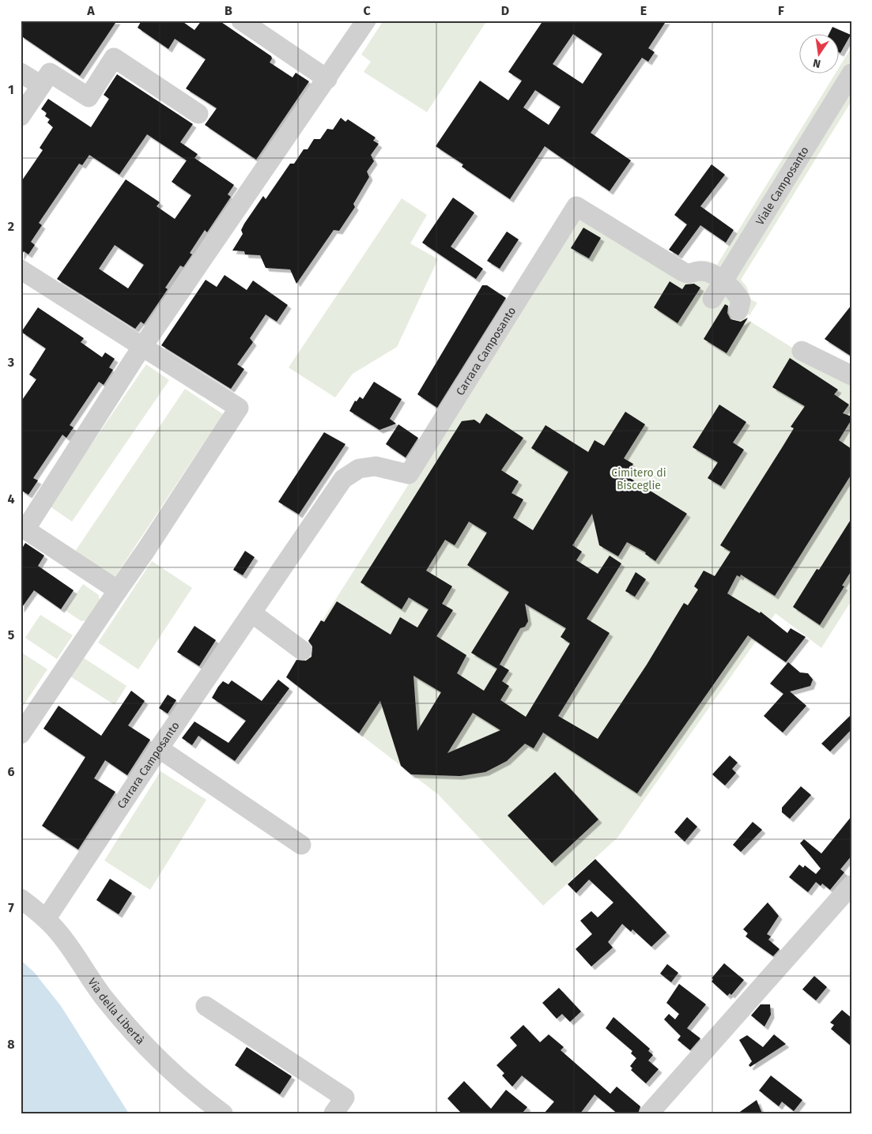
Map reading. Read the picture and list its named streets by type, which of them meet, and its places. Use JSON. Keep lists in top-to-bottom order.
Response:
{
  "streets": {
    "street": ["Viale Camposanto", "Carrara Camposanto", "Via della Libertà"]
  },
  "crossings": [
    ["Viale Camposanto", "Carrara Camposanto"],
    ["Carrara Camposanto", "Via della Libertà"]
  ],
  "parks": ["Cimitero di Bisceglie"],
  "north": "bottom",
  "grid": {
    "columns": [
      "A",
      "B",
      "C",
      "D",
      "E",
      "F"
    ],
    "rows": [
      "1",
      "2",
      "3",
      "4",
      "5",
      "6",
      "7",
      "8"
    ]
  }
}
